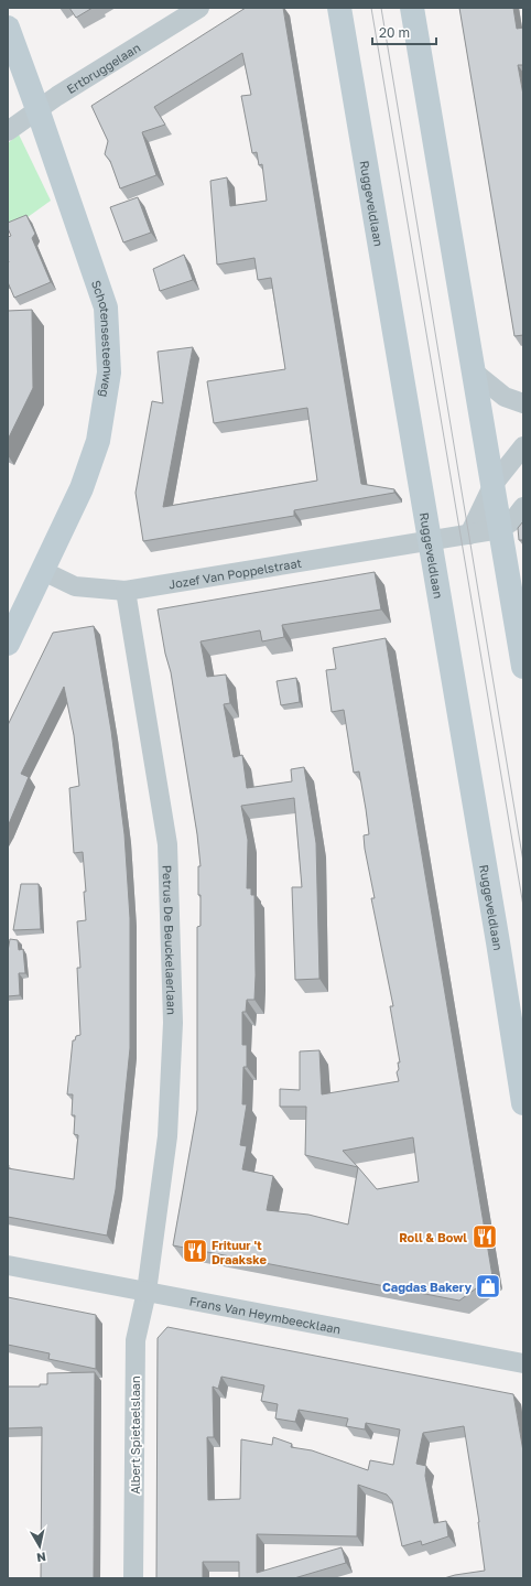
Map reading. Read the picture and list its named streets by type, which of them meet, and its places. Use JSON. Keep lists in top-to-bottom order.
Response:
{
  "streets": {
    "street": [
      "Ertbruggelaan",
      "Ruggeveldlaan",
      "Schotensesteenweg",
      "Jozef Van Poppelstraat",
      "Petrus De Beuckelaerlaan",
      "Frans Van Heymbeecklaan",
      "Albert Spietaelslaan"
    ]
  },
  "crossings": [
    ["Ertbruggelaan", "Schotensesteenweg"],
    ["Ruggeveldlaan", "Jozef Van Poppelstraat"],
    ["Schotensesteenweg", "Jozef Van Poppelstraat"],
    ["Jozef Van Poppelstraat", "Petrus De Beuckelaerlaan"],
    ["Petrus De Beuckelaerlaan", "Frans Van Heymbeecklaan"],
    ["Petrus De Beuckelaerlaan", "Albert Spietaelslaan"],
    ["Frans Van Heymbeecklaan", "Albert Spietaelslaan"]
  ],
  "places": {
    "restaurant": ["Roll & Bowl", "Frituur 't Draakske"],
    "shop": ["Cagdas Bakery"]
  },
  "scale_bar": "20 m",
  "north": "bottom"
}
